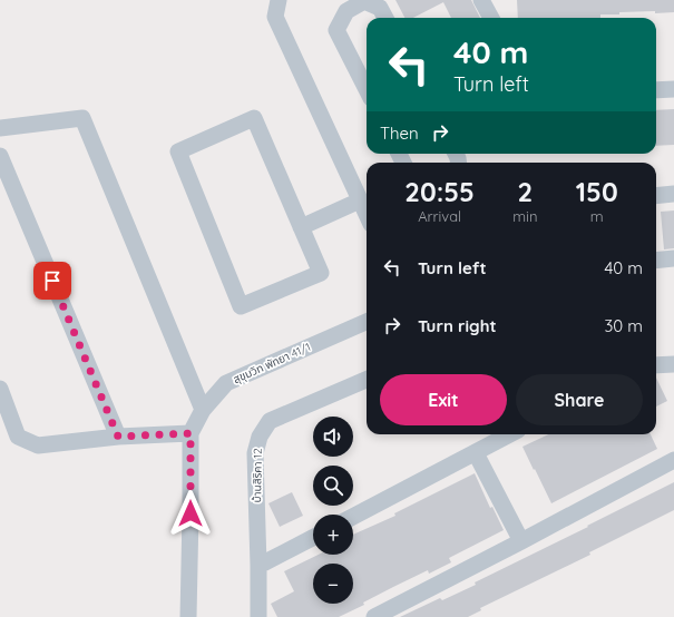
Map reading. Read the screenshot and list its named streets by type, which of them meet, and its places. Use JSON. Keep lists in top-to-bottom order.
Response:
{
  "streets": {
    "street": ["สุขุมวิท พัทยา 41/1", "บ้านสิริคา 12"]
  },
  "page": {
    "turn": ["40 m", "Turn left"],
    "then": "Then",
    "eta": [
      "20:55",
      "Arrival",
      "2",
      "min",
      "150",
      "m"
    ],
    "list": [
      {
        "name": "Turn left",
        "value": "40 m"
      },
      {
        "name": "Turn right",
        "value": "30 m"
      }
    ],
    "buttons": ["Exit", "Share"],
    "map_buttons": ["+", "−"]
  }
}
